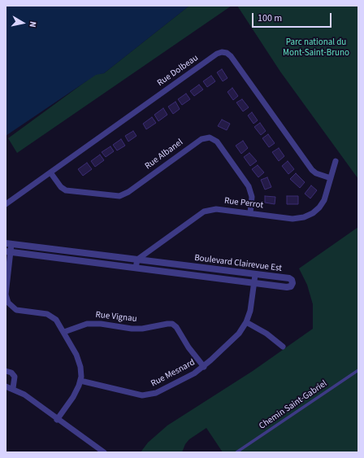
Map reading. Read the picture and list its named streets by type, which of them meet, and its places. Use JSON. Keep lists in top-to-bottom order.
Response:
{
  "streets": {
    "street": [
      "Rue Dolbeau",
      "Rue Albanel",
      "Rue Perrot",
      "Boulevard Clairevue Est",
      "Rue Vignau",
      "Rue Mesnard"
    ],
    "lane": ["Chemin Saint-Gabriel"]
  },
  "crossings": [
    ["Rue Dolbeau", "Rue Albanel"],
    ["Rue Dolbeau", "Rue Perrot"],
    ["Rue Albanel", "Rue Perrot"],
    ["Rue Perrot", "Boulevard Clairevue Est"],
    ["Boulevard Clairevue Est", "Rue Mesnard"],
    ["Rue Vignau", "Rue Mesnard"]
  ],
  "parks": ["Parc national du Mont-Saint-Bruno"],
  "scale_bar": "100 m",
  "north": "right"
}
